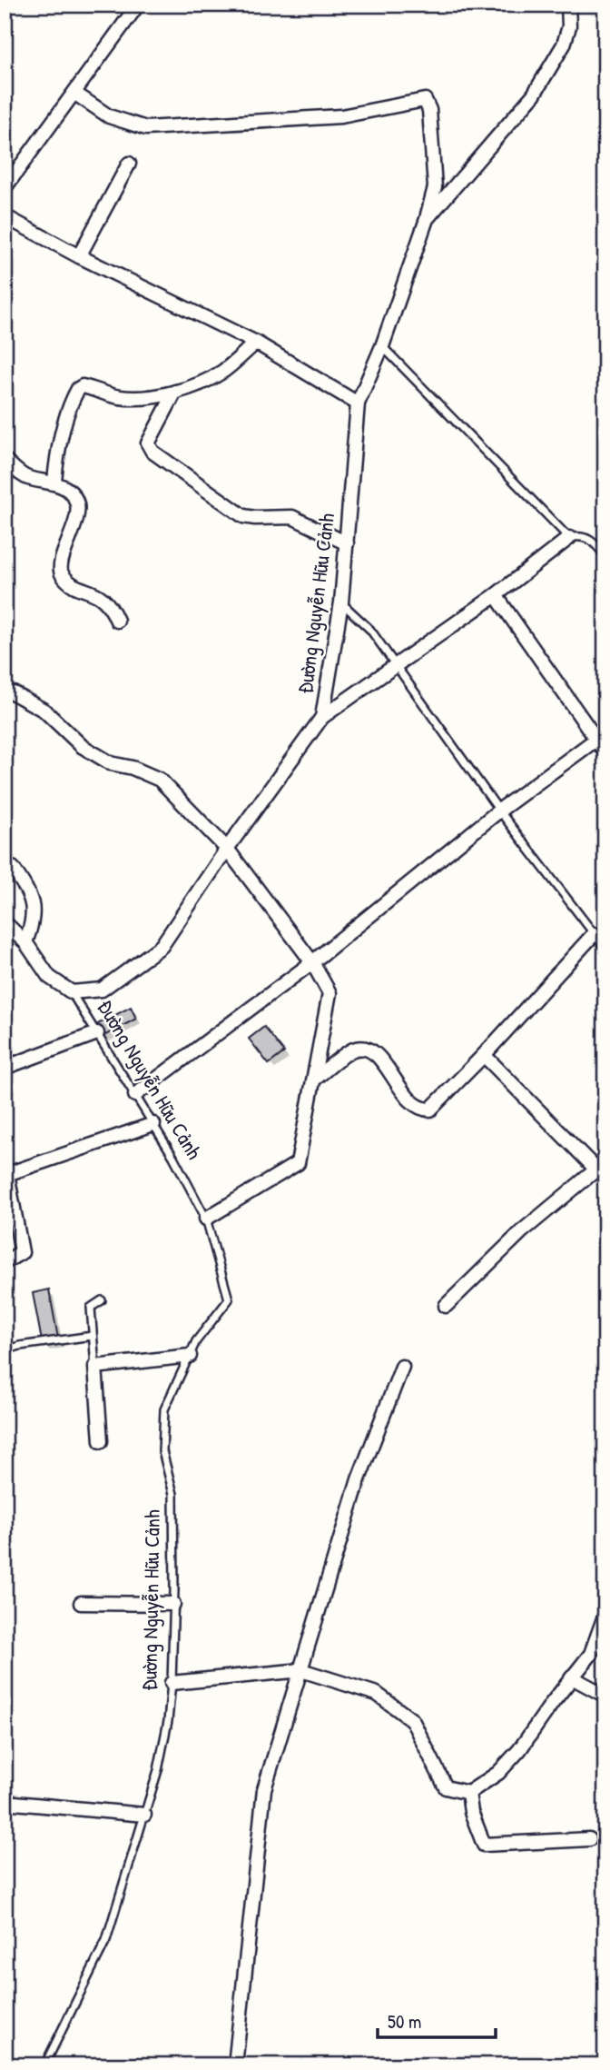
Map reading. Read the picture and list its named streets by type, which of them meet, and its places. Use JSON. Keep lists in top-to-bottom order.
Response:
{
  "streets": {
    "street": ["Đường Nguyễn Hữu Cảnh"]
  },
  "scale_bar": "50 m"
}
